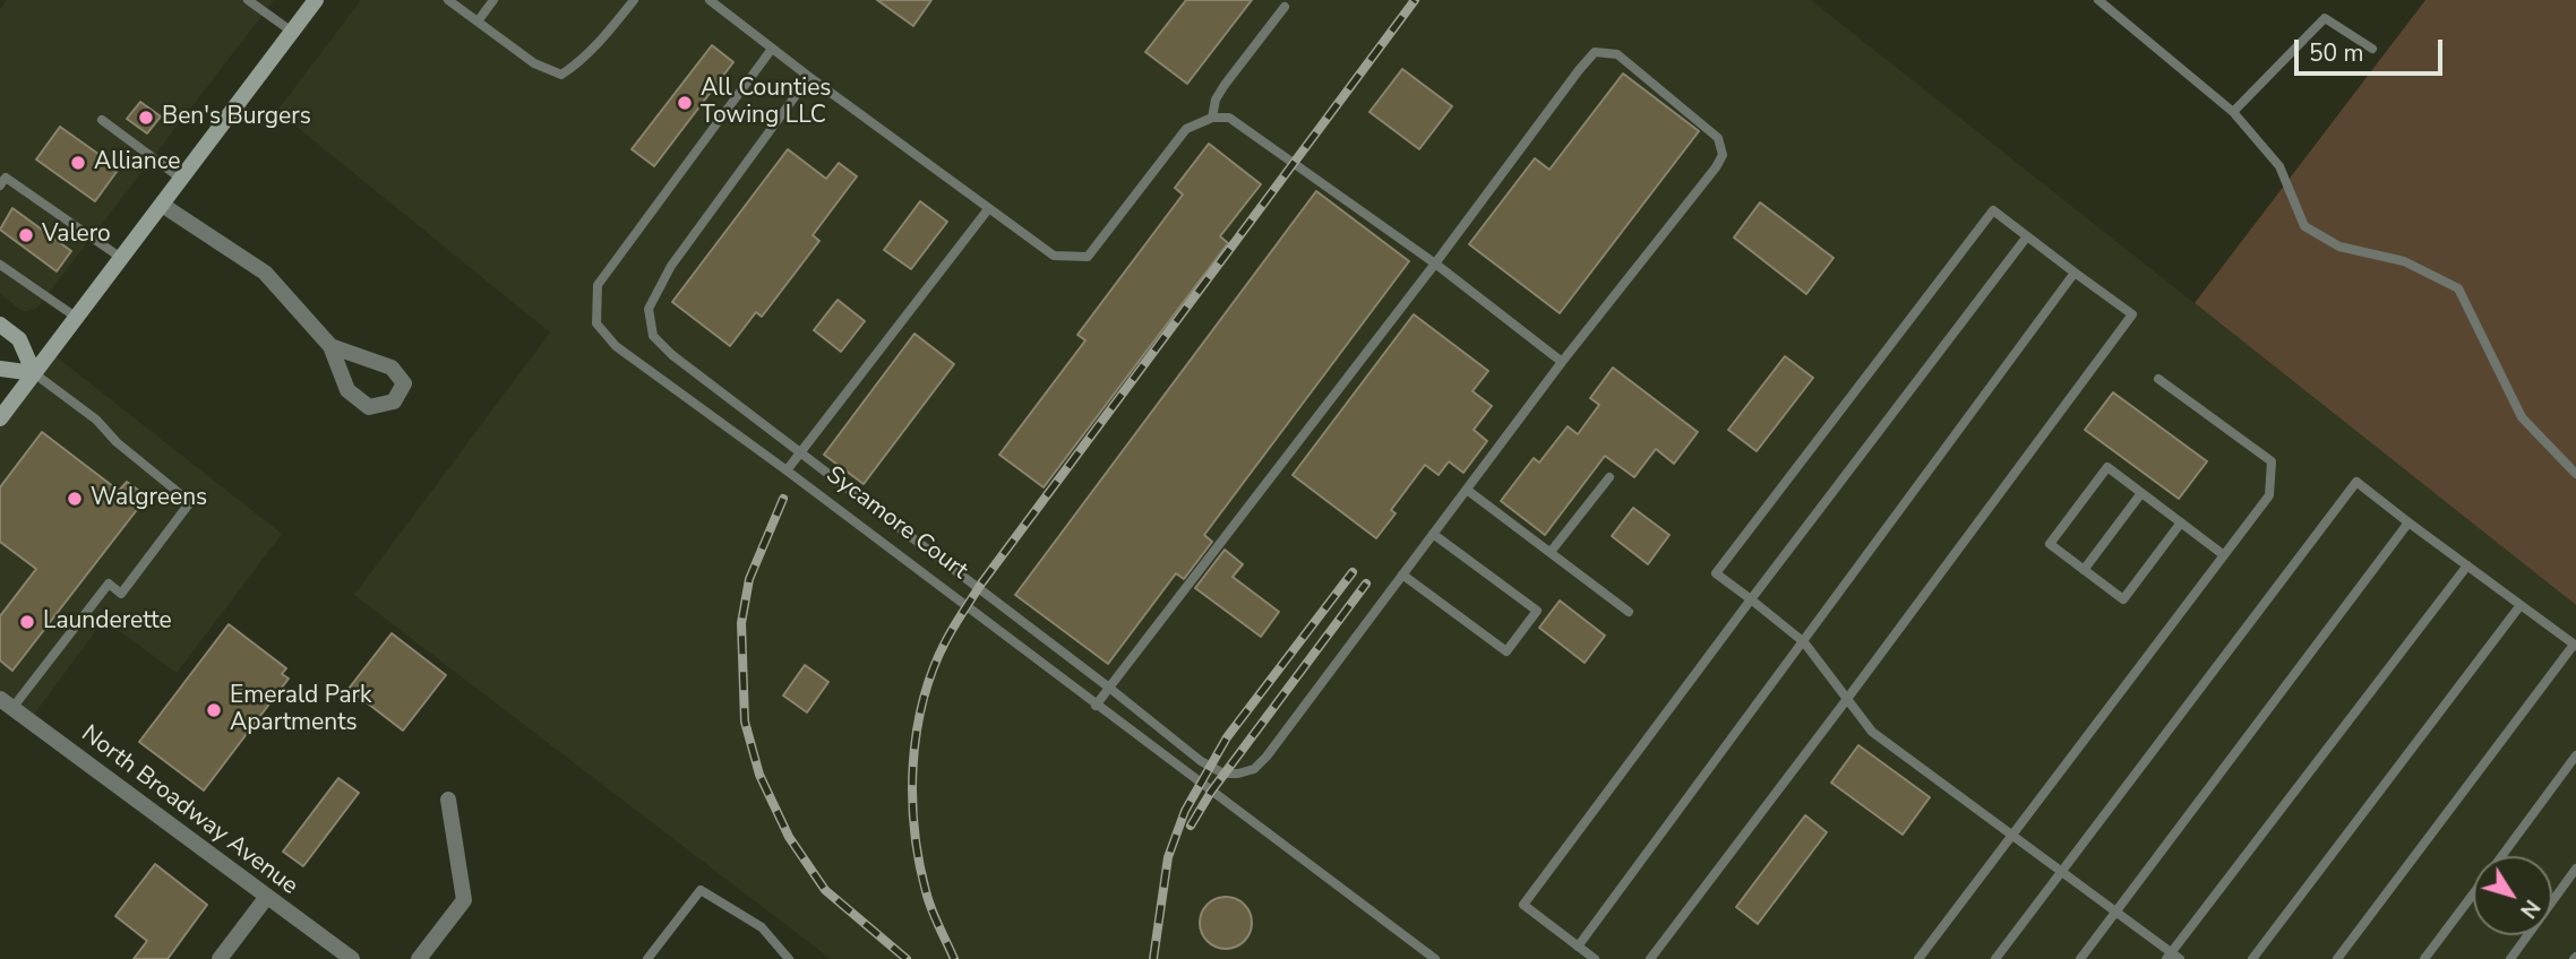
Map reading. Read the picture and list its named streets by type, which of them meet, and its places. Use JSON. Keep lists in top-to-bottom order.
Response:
{
  "streets": {
    "street": ["North Broadway Avenue"],
    "lane": ["Sycamore Court"]
  },
  "places": [
    "All Counties Towing LLC",
    "Ben's Burgers",
    "Alliance",
    "Valero",
    "Walgreens",
    "Launderette",
    "Emerald Park Apartments"
  ],
  "scale_bar": "50 m",
  "north": "bottom right"
}
